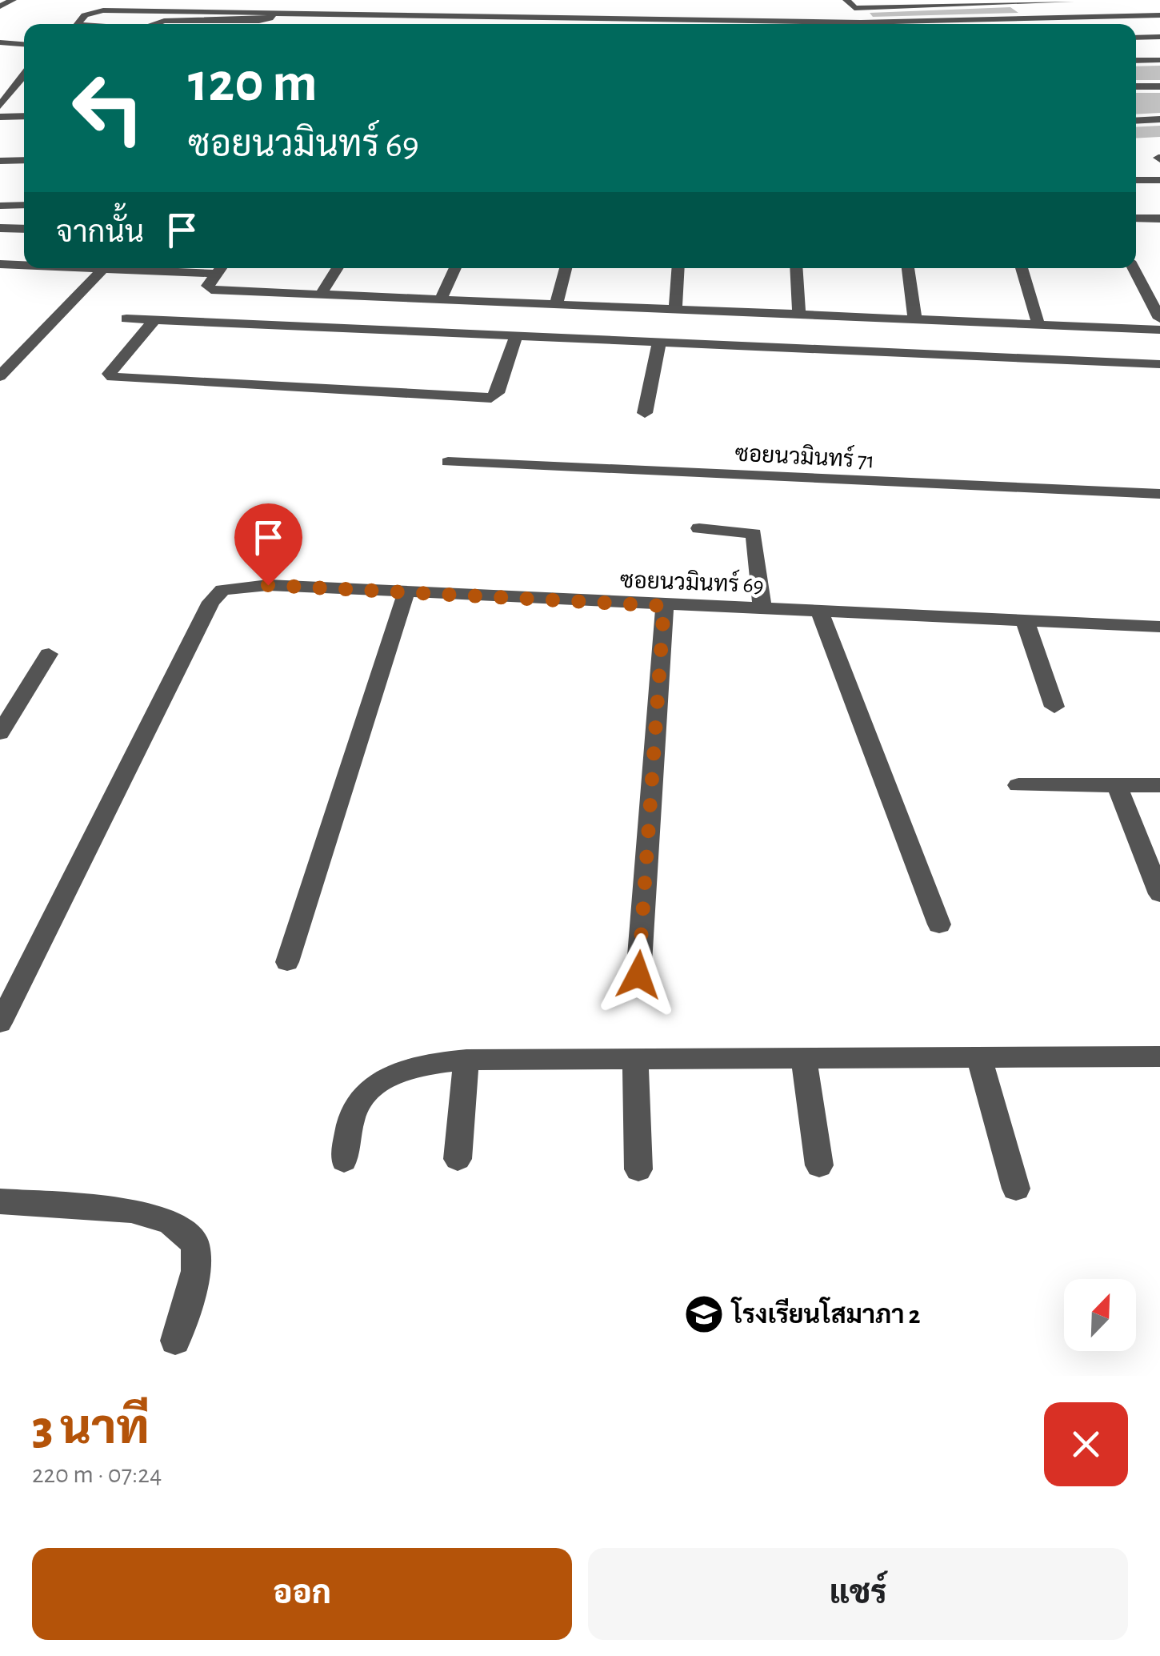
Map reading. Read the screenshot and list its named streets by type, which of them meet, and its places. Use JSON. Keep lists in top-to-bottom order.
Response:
{
  "streets": {
    "street": ["ซอยนวมินทร์ 71", "ซอยนวมินทร์ 69"]
  },
  "places": {
    "school or university": ["โรงเรียนโสมาภา 2"]
  },
  "north": "top right",
  "page": {
    "turn": ["120 m", "ซอยนวมินทร์ 69"],
    "then": "จากนั้น",
    "heading": ["3 นาที", "220 m · 07:24"],
    "buttons": ["ออก", "แชร์"]
  }
}
